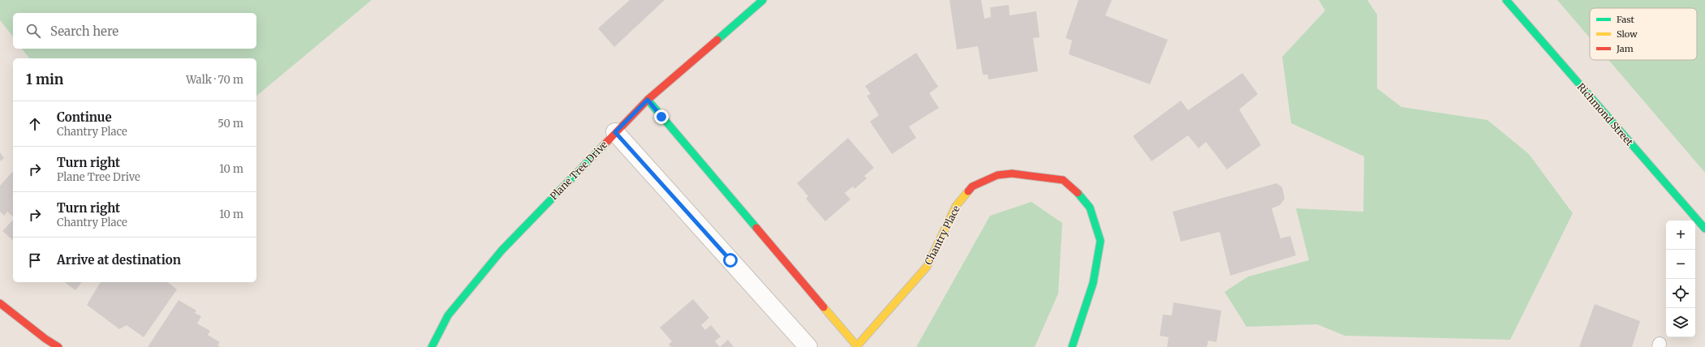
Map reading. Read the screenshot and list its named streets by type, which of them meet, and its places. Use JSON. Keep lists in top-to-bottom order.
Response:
{
  "streets": {
    "street": ["Richmond Street", "Plane Tree Drive", "Chantry Place"]
  },
  "crossings": [
    ["Plane Tree Drive", "Chantry Place"]
  ],
  "legend": ["Fast", "Slow", "Jam"],
  "page": {
    "search": "Search here",
    "heading": ["1 min", "Walk · 70 m"],
    "list": [
      ["Continue", "Chantry Place", "50 m"],
      ["Turn right", "Plane Tree Drive", "10 m"],
      ["Turn right", "Chantry Place", "10 m"],
      "Arrive at destination"
    ],
    "map_buttons": ["+", "−"]
  }
}
